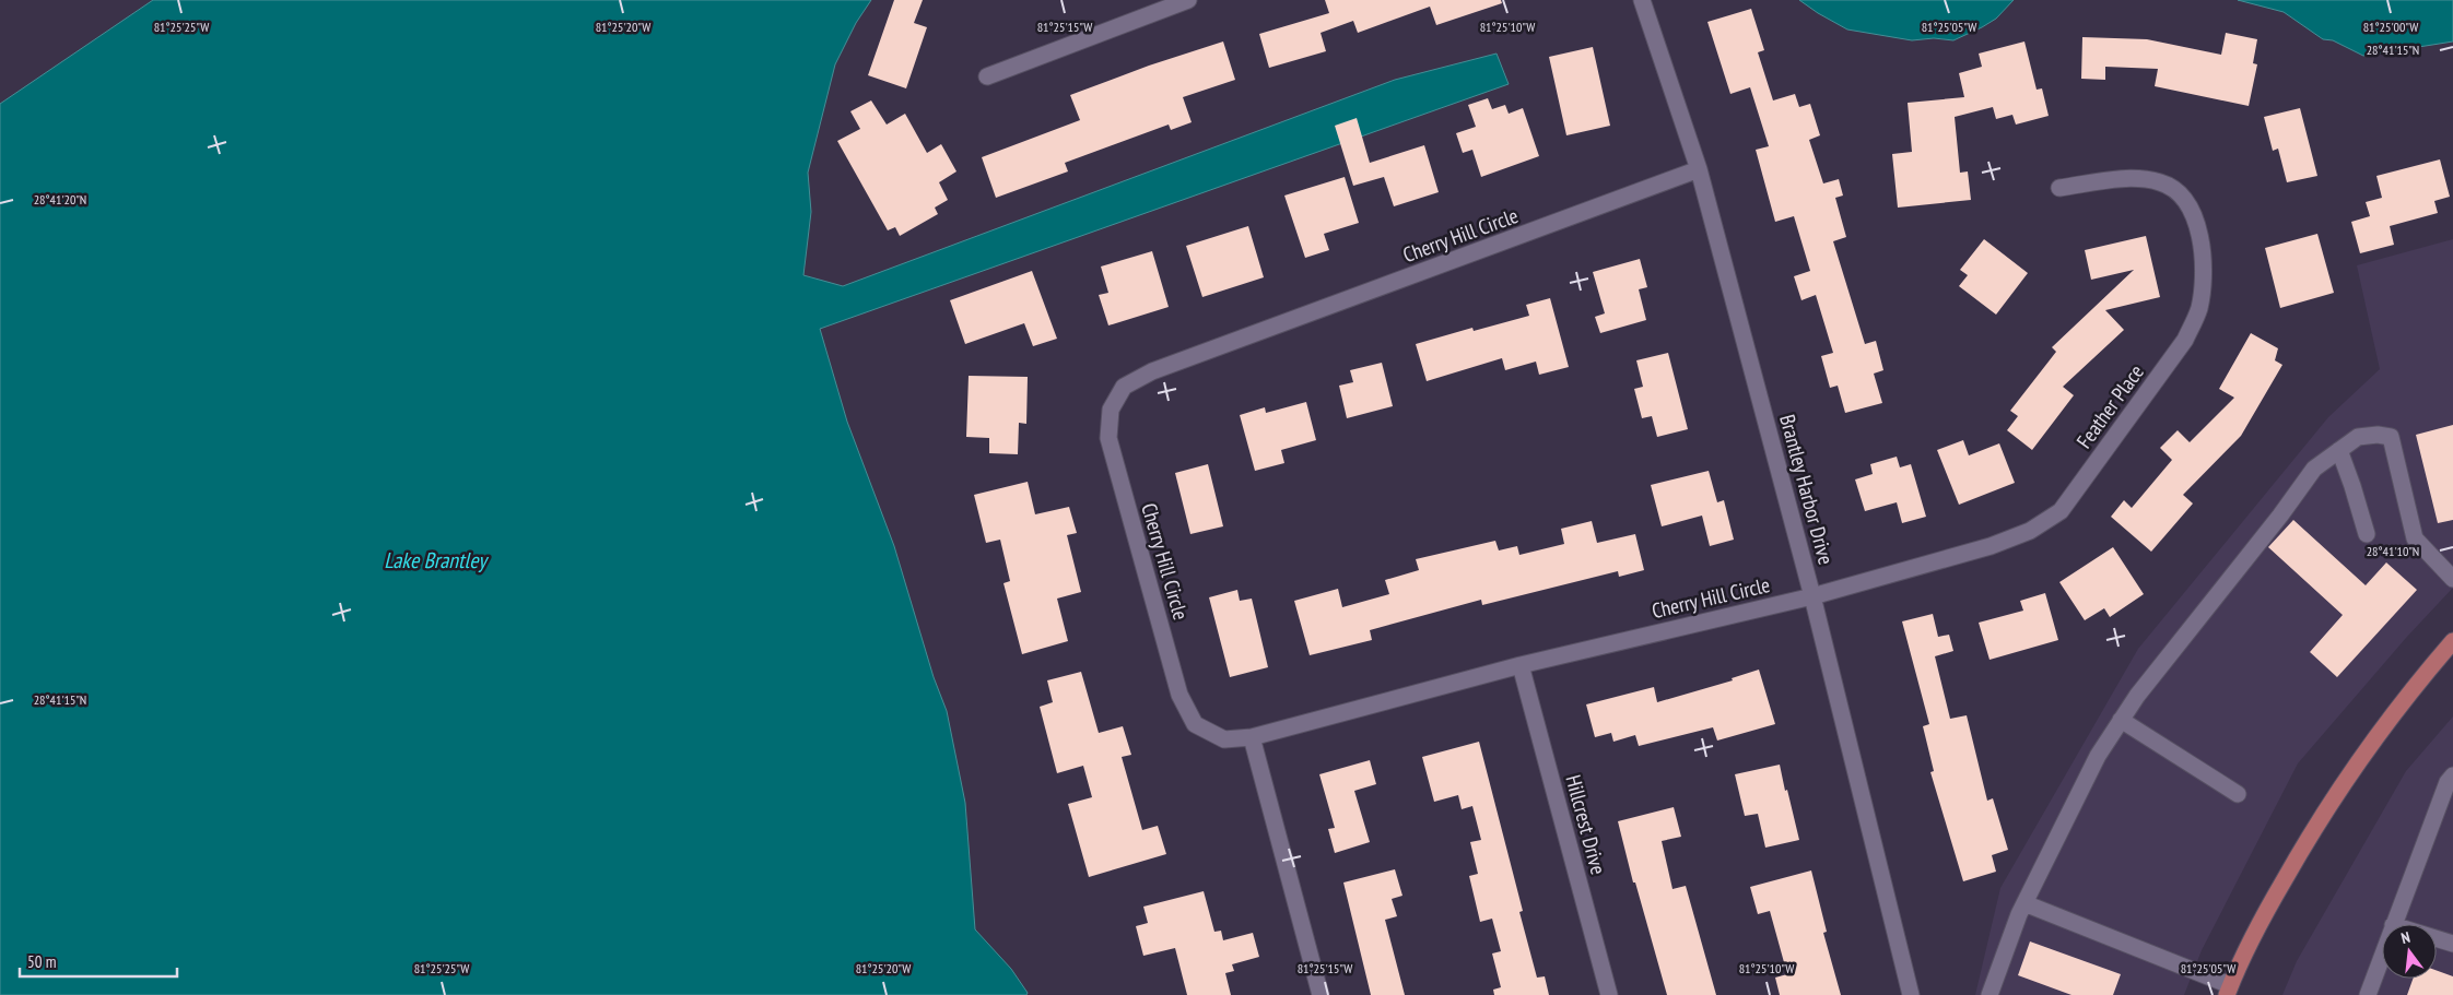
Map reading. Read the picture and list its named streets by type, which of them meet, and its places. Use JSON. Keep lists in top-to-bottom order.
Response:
{
  "streets": {
    "street": [
      "Cherry Hill Circle",
      "Feather Place",
      "Brantley Harbor Drive",
      "Hillcrest Drive"
    ]
  },
  "crossings": [
    ["Cherry Hill Circle", "Feather Place"],
    ["Cherry Hill Circle", "Brantley Harbor Drive"],
    ["Cherry Hill Circle", "Hillcrest Drive"],
    ["Feather Place", "Brantley Harbor Drive"]
  ],
  "water": ["Lake Brantley"],
  "scale_bar": "50 m",
  "north": "top",
  "coordinates": [
    "81°25'25\"W",
    "81°25'20\"W",
    "81°25'15\"W",
    "81°25'10\"W",
    "81°25'05\"W",
    "81°25'00\"W",
    "28°41'15\"N",
    "28°41'20\"N",
    "28°41'10\"N"
  ]
}
